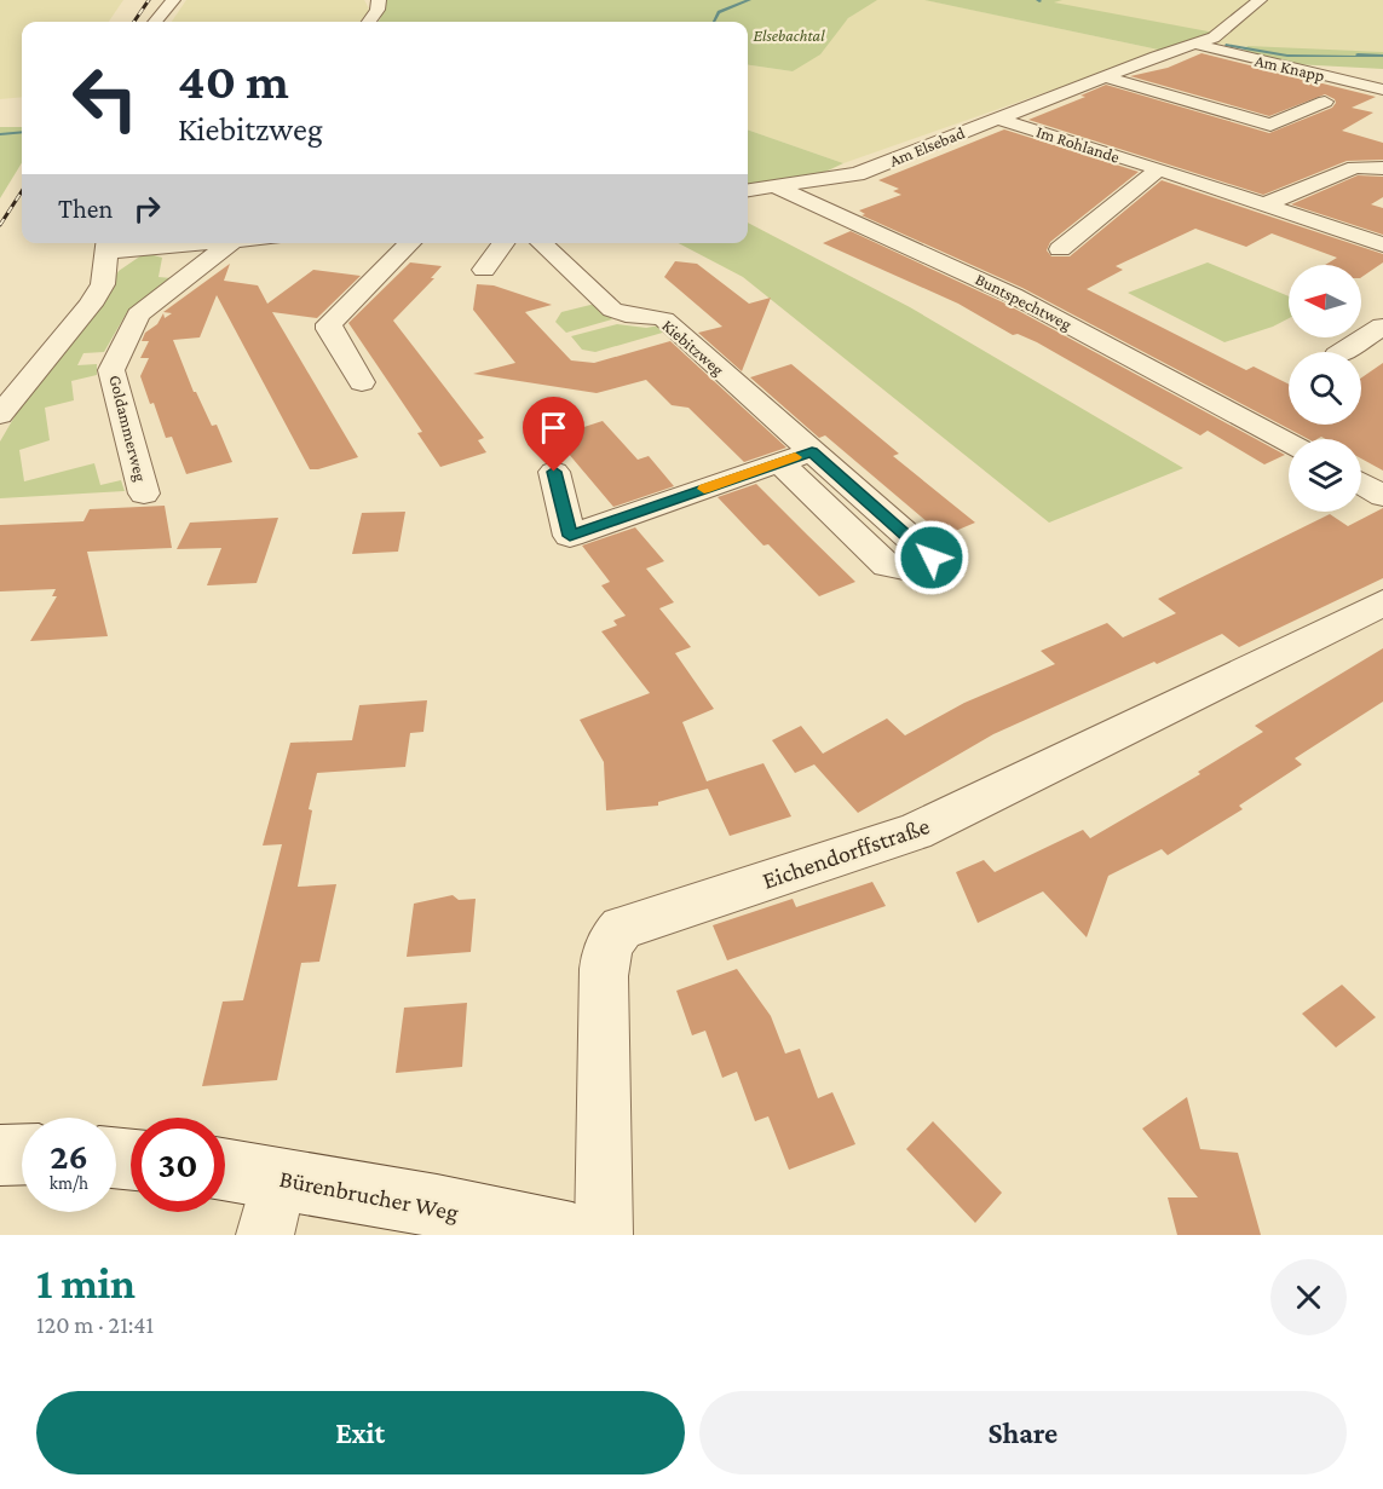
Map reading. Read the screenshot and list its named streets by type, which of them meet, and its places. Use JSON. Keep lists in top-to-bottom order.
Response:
{
  "streets": {
    "street": [
      "Am Knapp",
      "Im Rohlande",
      "Am Elsebad",
      "Buntspechtweg",
      "Kiebitzweg",
      "Goldammerweg",
      "Eichendorffstraße",
      "Bürenbrucher Weg"
    ]
  },
  "crossings": [
    ["Am Knapp", "Am Elsebad"],
    ["Im Rohlande", "Am Elsebad"],
    ["Am Elsebad", "Buntspechtweg"]
  ],
  "parks": ["Elsebachtal"],
  "north": "left",
  "page": {
    "turn": ["40 m", "Kiebitzweg"],
    "then": "Then",
    "speed": "26 km/h",
    "limit": "30",
    "heading": ["1 min", "120 m · 21:41"],
    "buttons": ["Exit", "Share"]
  }
}
